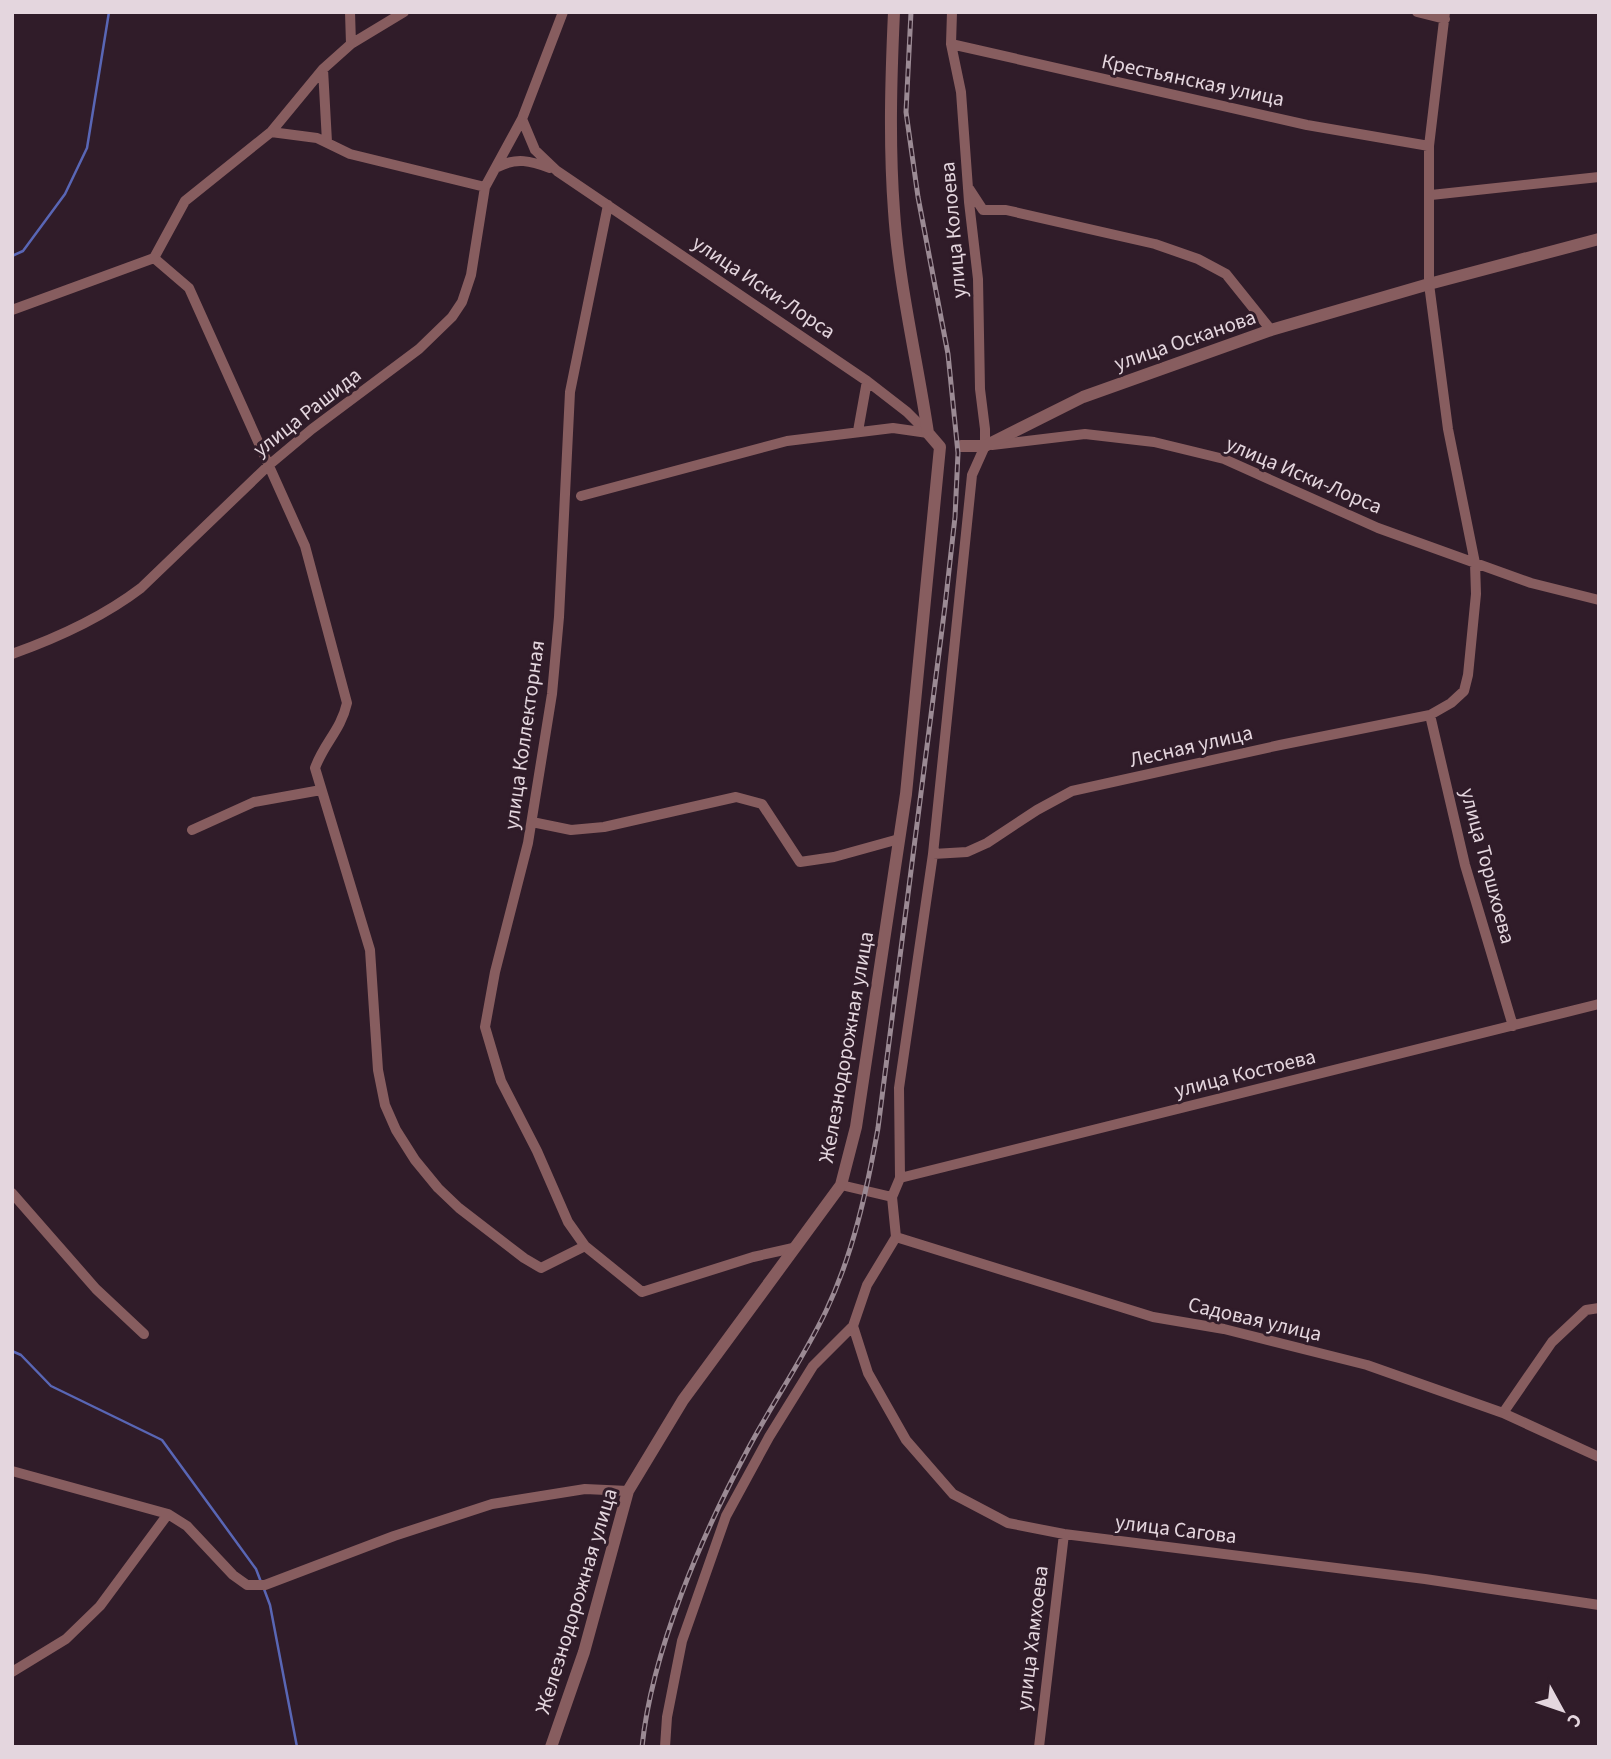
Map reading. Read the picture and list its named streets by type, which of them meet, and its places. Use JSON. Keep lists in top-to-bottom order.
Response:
{
  "streets": {
    "street": [
      "Крестьянская улица",
      "улица Колоева",
      "улица Иски-Лорса",
      "улица Осканова",
      "улица Рашида",
      "улица Коллекторная",
      "Лесная улица",
      "улица Торшхоева",
      "Железнодорожная улица",
      "улица Костоева",
      "Садовая улица",
      "улица Сагова",
      "улица Хамхоева"
    ]
  },
  "crossings": [
    ["Крестьянская улица", "улица Колоева"],
    ["улица Колоева", "улица Иски-Лорса"],
    ["улица Колоева", "улица Осканова"],
    ["улица Иски-Лорса", "улица Осканова"],
    ["улица Иски-Лорса", "улица Коллекторная"],
    ["улица Иски-Лорса", "Лесная улица"],
    ["улица Иски-Лорса", "Железнодорожная улица"],
    ["улица Осканова", "Железнодорожная улица"],
    ["улица Коллекторная", "Железнодорожная улица"],
    ["Лесная улица", "улица Торшхоева"],
    ["улица Торшхоева", "улица Костоева"],
    ["улица Сагова", "улица Хамхоева"]
  ],
  "north": "bottom right"
}
